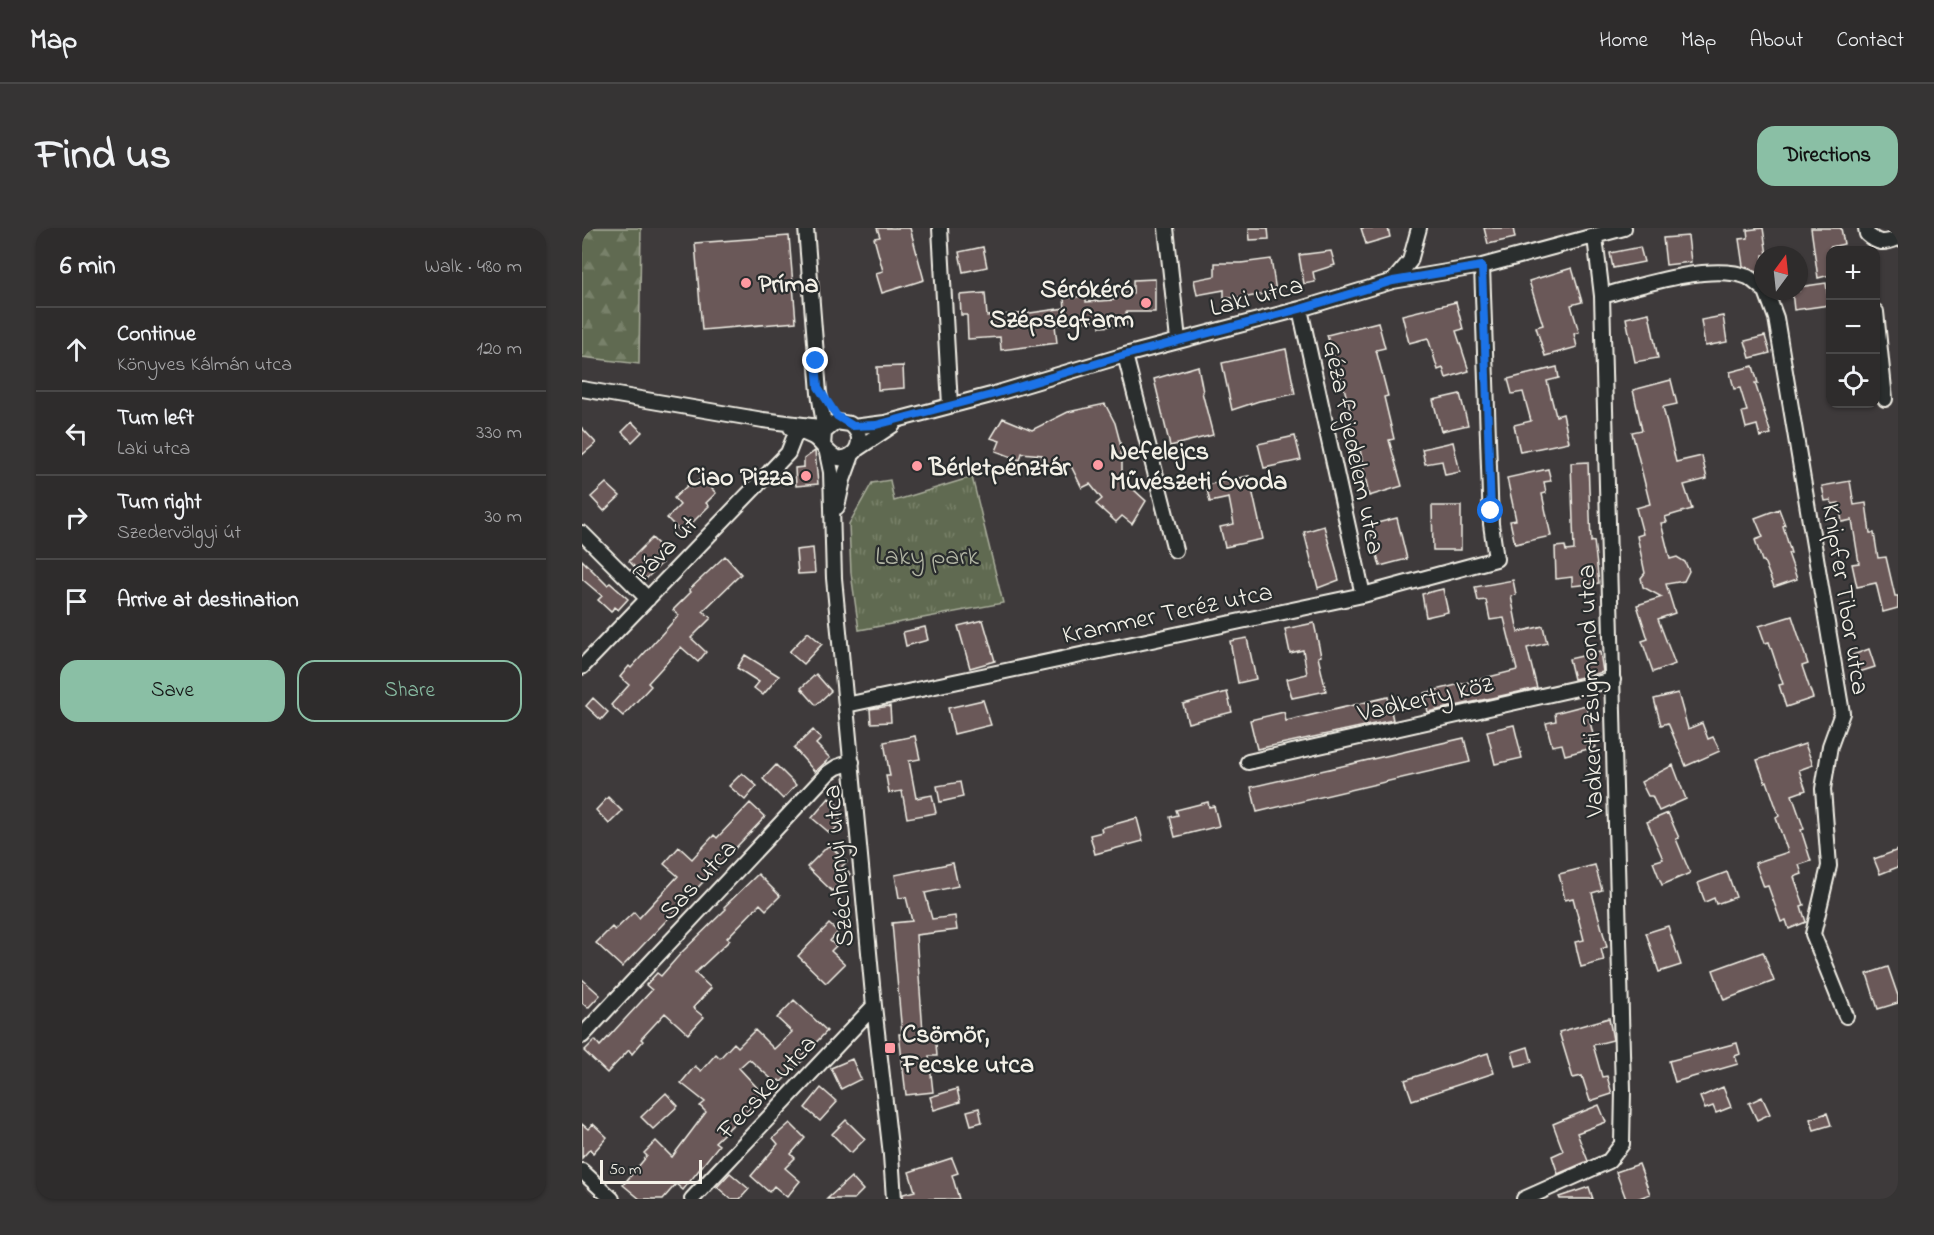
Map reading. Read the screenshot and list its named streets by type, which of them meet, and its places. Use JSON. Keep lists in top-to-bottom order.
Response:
{
  "streets": {
    "street": [
      "Laki utca",
      "Géza fejedelem utca",
      "Páva út",
      "Knipfer Tibor utca",
      "Krammer Teréz utca",
      "Vadkerti Zsigmond utca",
      "Vadkerty köz",
      "Széchenyi utca",
      "Sas utca",
      "Fecske utca"
    ]
  },
  "crossings": [
    ["Laki utca", "Géza fejedelem utca"],
    ["Laki utca", "Krammer Teréz utca"],
    ["Laki utca", "Vadkerti Zsigmond utca"],
    ["Laki utca", "Széchenyi utca"],
    ["Géza fejedelem utca", "Krammer Teréz utca"],
    ["Knipfer Tibor utca", "Vadkerti Zsigmond utca"],
    ["Krammer Teréz utca", "Széchenyi utca"],
    ["Vadkerti Zsigmond utca", "Vadkerty köz"],
    ["Széchenyi utca", "Sas utca"],
    ["Széchenyi utca", "Fecske utca"]
  ],
  "parks": ["Laky park"],
  "places": {
    "other": [
      "Príma",
      "Sérókéró Szépségfarm",
      "Nefelejcs Művészeti Óvoda",
      "Bérletpénztár",
      "Ciao Pizza"
    ],
    "transit": ["Csömör, Fecske utca"]
  },
  "scale_bar": "50 m",
  "north": "top",
  "page": {
    "header": "Map",
    "nav": [
      "Home",
      "Map",
      "About",
      "Contact"
    ],
    "title": "Find us",
    "buttons": [
      "Directions",
      ["Save", "Share"]
    ],
    "heading": ["6 min", "Walk · 480 m"],
    "map_buttons": ["+", "−"],
    "list": [
      ["Continue", "Könyves Kálmán utca", "120 m"],
      ["Turn left", "Laki utca", "330 m"],
      ["Turn right", "Szedervölgyi út", "30 m"],
      "Arrive at destination"
    ],
    "scale": "50 m"
  }
}
